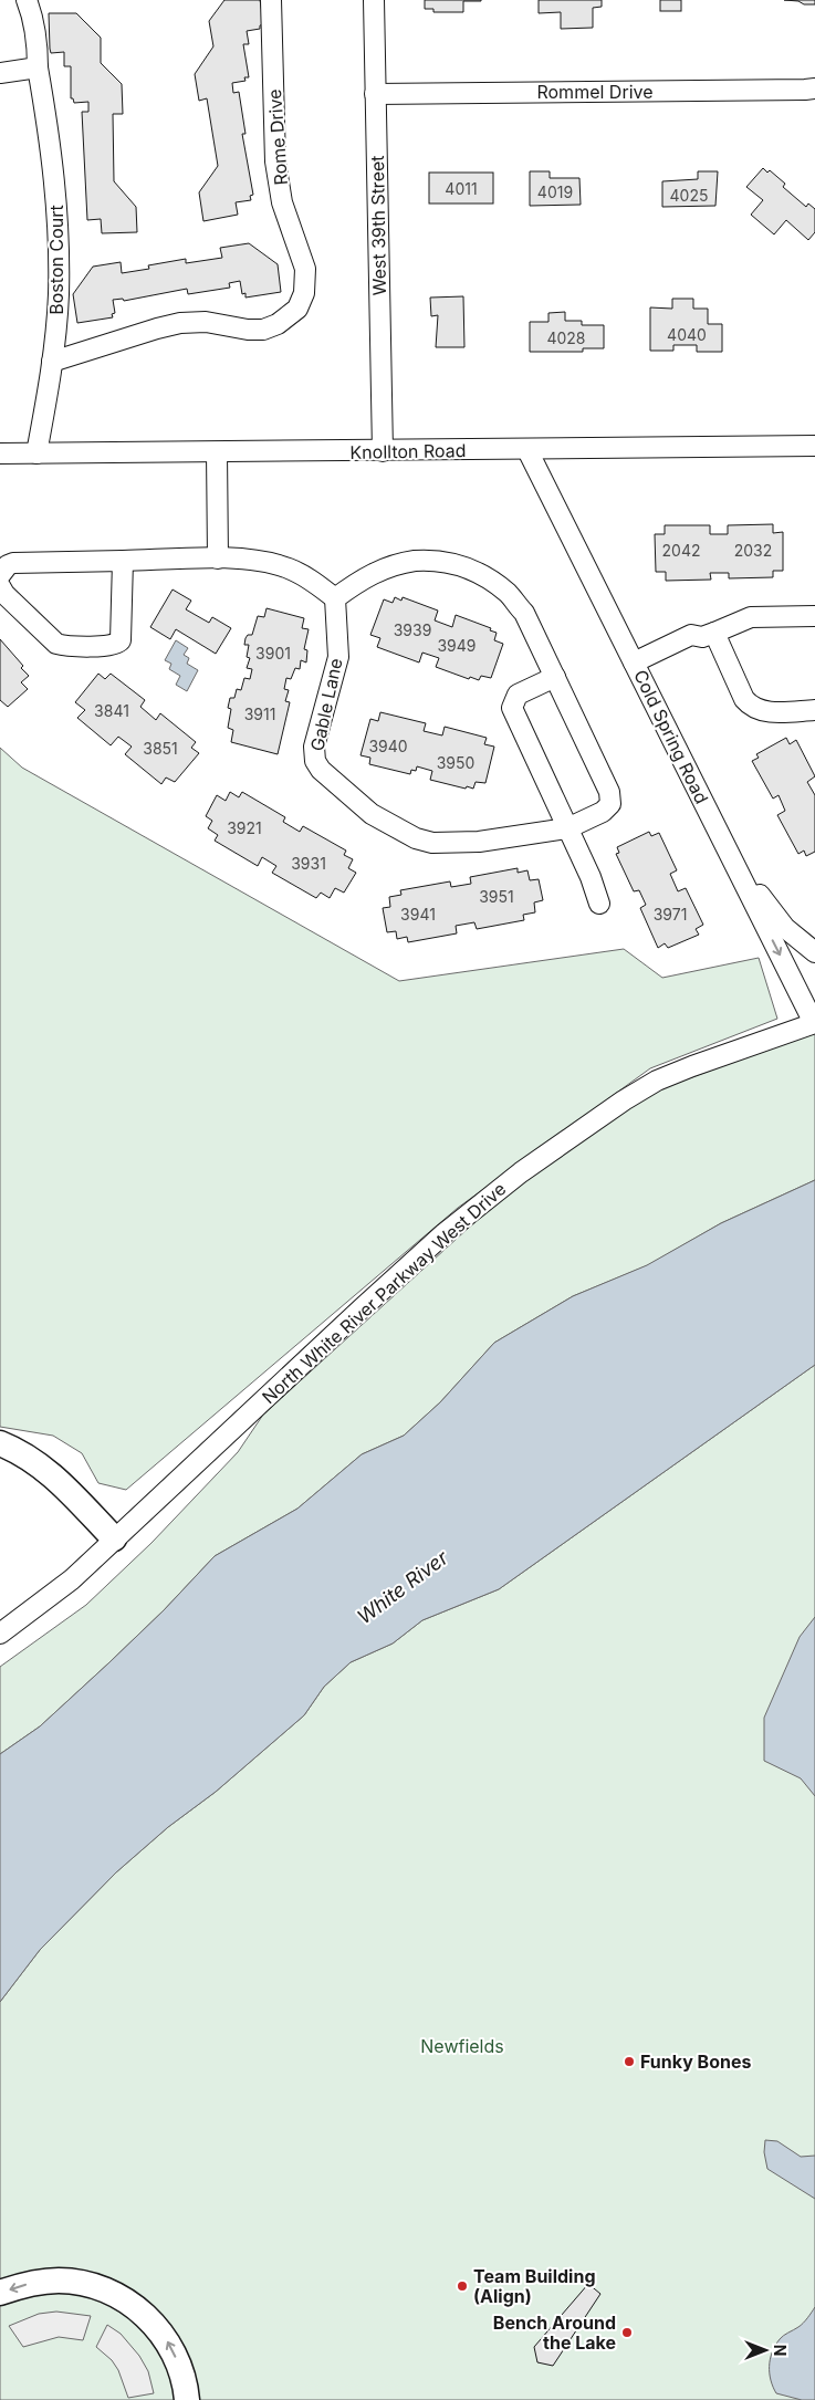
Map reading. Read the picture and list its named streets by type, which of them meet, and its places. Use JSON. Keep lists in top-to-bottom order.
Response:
{
  "streets": {
    "street": [
      "Rommel Drive",
      "Rome Drive",
      "West 39th Street",
      "Boston Court",
      "Knollton Road",
      "Gable Lane",
      "Cold Spring Road",
      "North White River Parkway West Drive"
    ]
  },
  "crossings": [
    ["Rommel Drive", "West 39th Street"],
    ["Rome Drive", "Boston Court"],
    ["West 39th Street", "Knollton Road"],
    ["Boston Court", "Knollton Road"],
    ["Knollton Road", "Cold Spring Road"],
    ["Cold Spring Road", "North White River Parkway West Drive"]
  ],
  "water": ["White River"],
  "parks": ["Newfields"],
  "places": ["Funky Bones", "Team Building (Align)", "Bench Around the Lake"],
  "house_numbers": [
    "4011",
    "4019",
    "4025",
    "4040",
    "4028",
    "2042",
    "2032",
    "3939",
    "3949",
    "3901",
    "3841",
    "3911",
    "3940",
    "3851",
    "3950",
    "3921",
    "3931",
    "3951",
    "3941",
    "3971"
  ],
  "north": "right"
}
